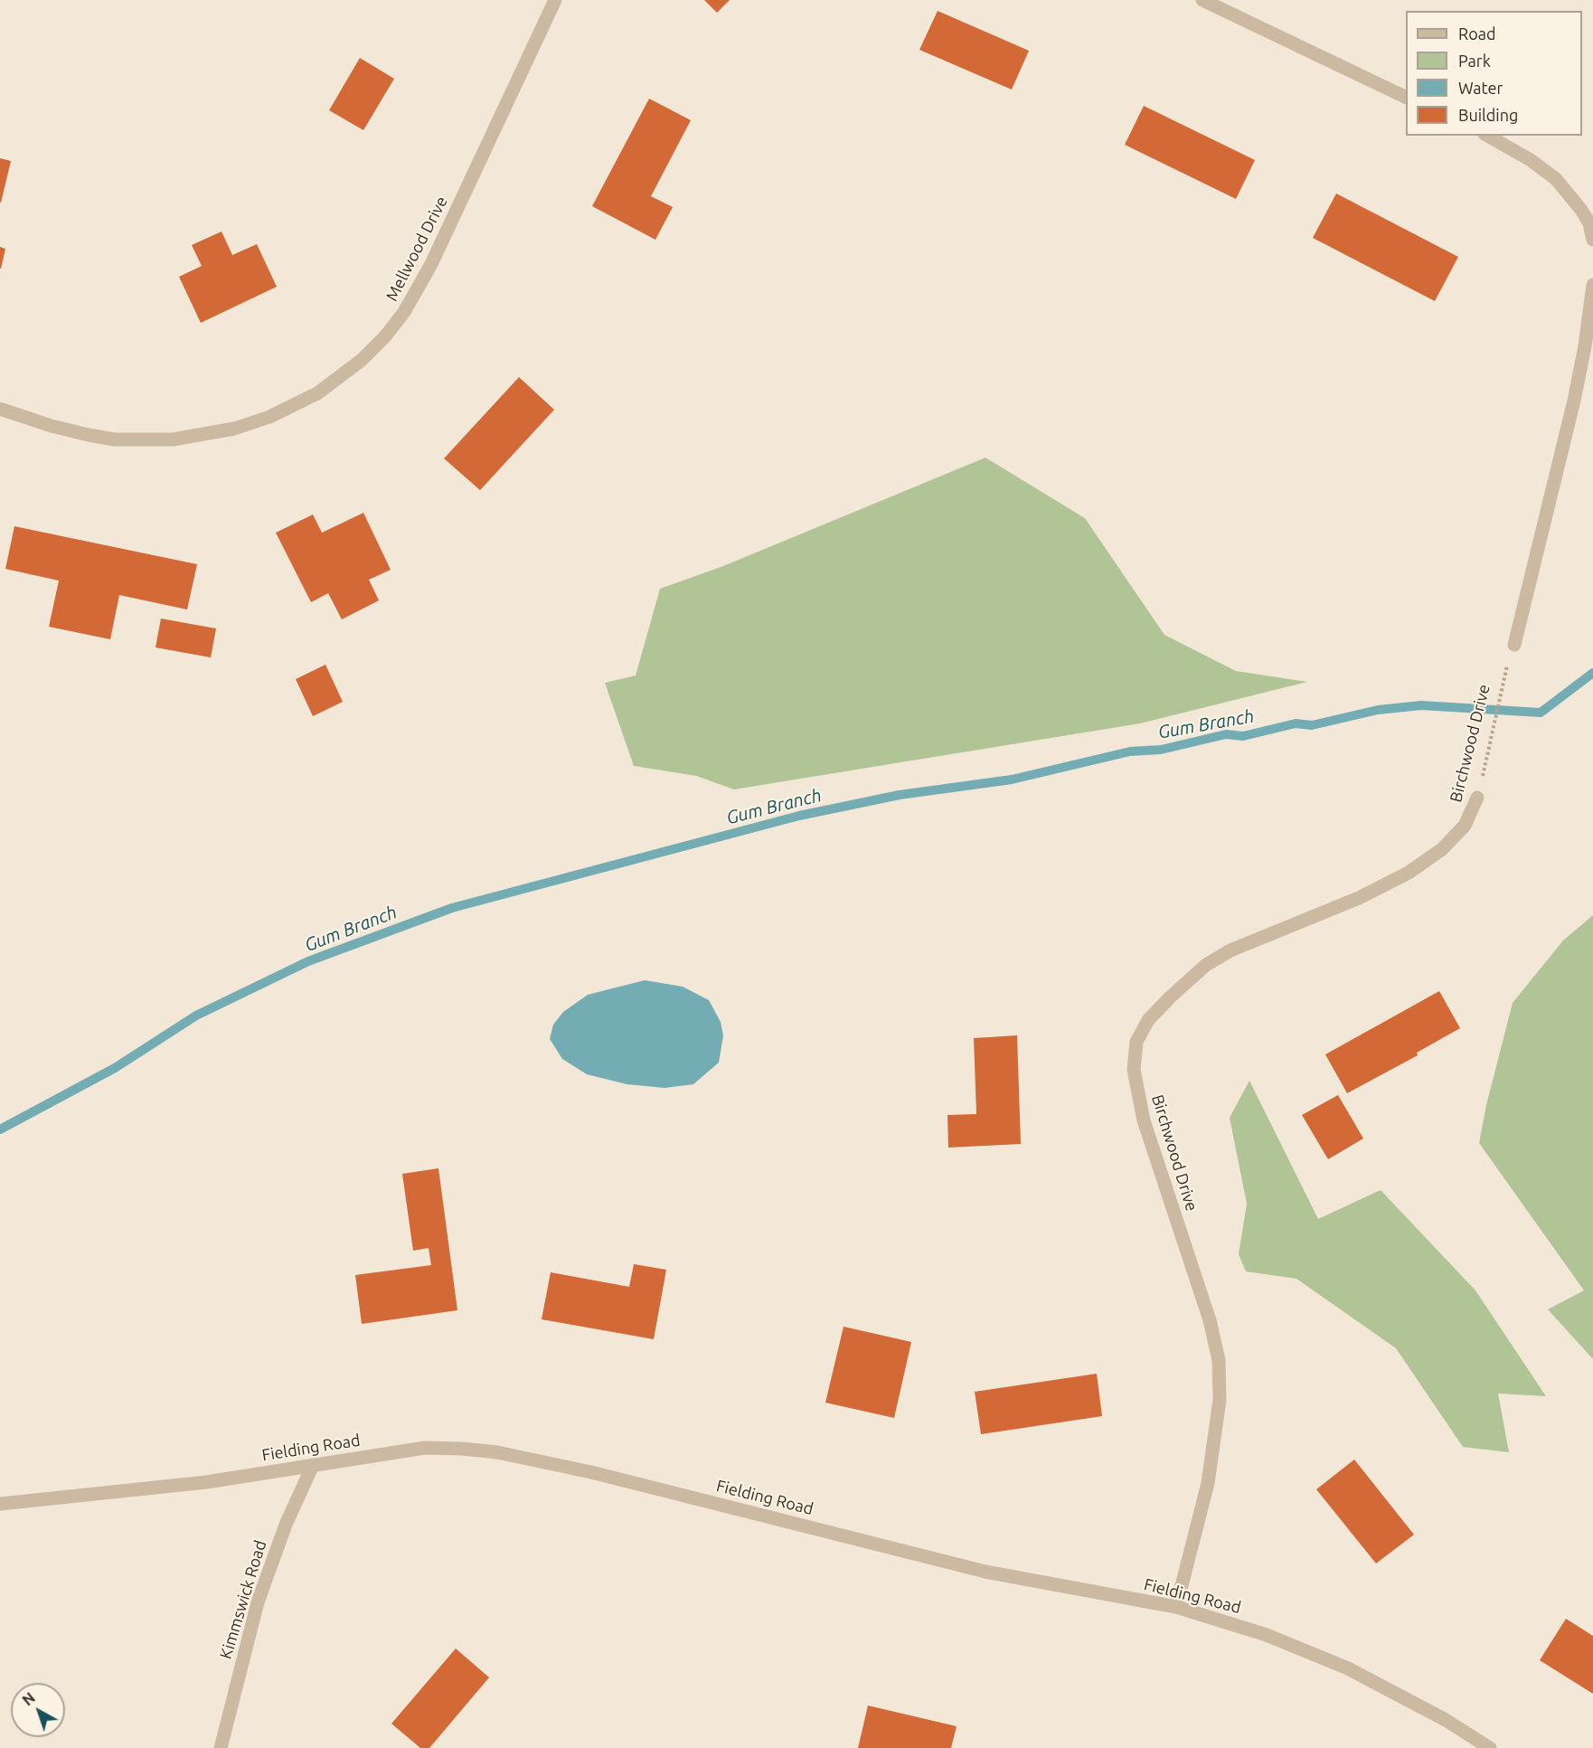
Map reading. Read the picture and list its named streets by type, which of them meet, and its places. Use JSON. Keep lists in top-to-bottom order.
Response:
{
  "streets": {
    "street": [
      "Mellwood Drive",
      "Birchwood Drive",
      "Fielding Road",
      "Kimmswick Road"
    ]
  },
  "crossings": [
    ["Birchwood Drive", "Fielding Road"],
    ["Fielding Road", "Kimmswick Road"]
  ],
  "water": ["Gum Branch"],
  "legend": [
    "Road",
    "Park",
    "Water",
    "Building"
  ],
  "north": "top left"
}
